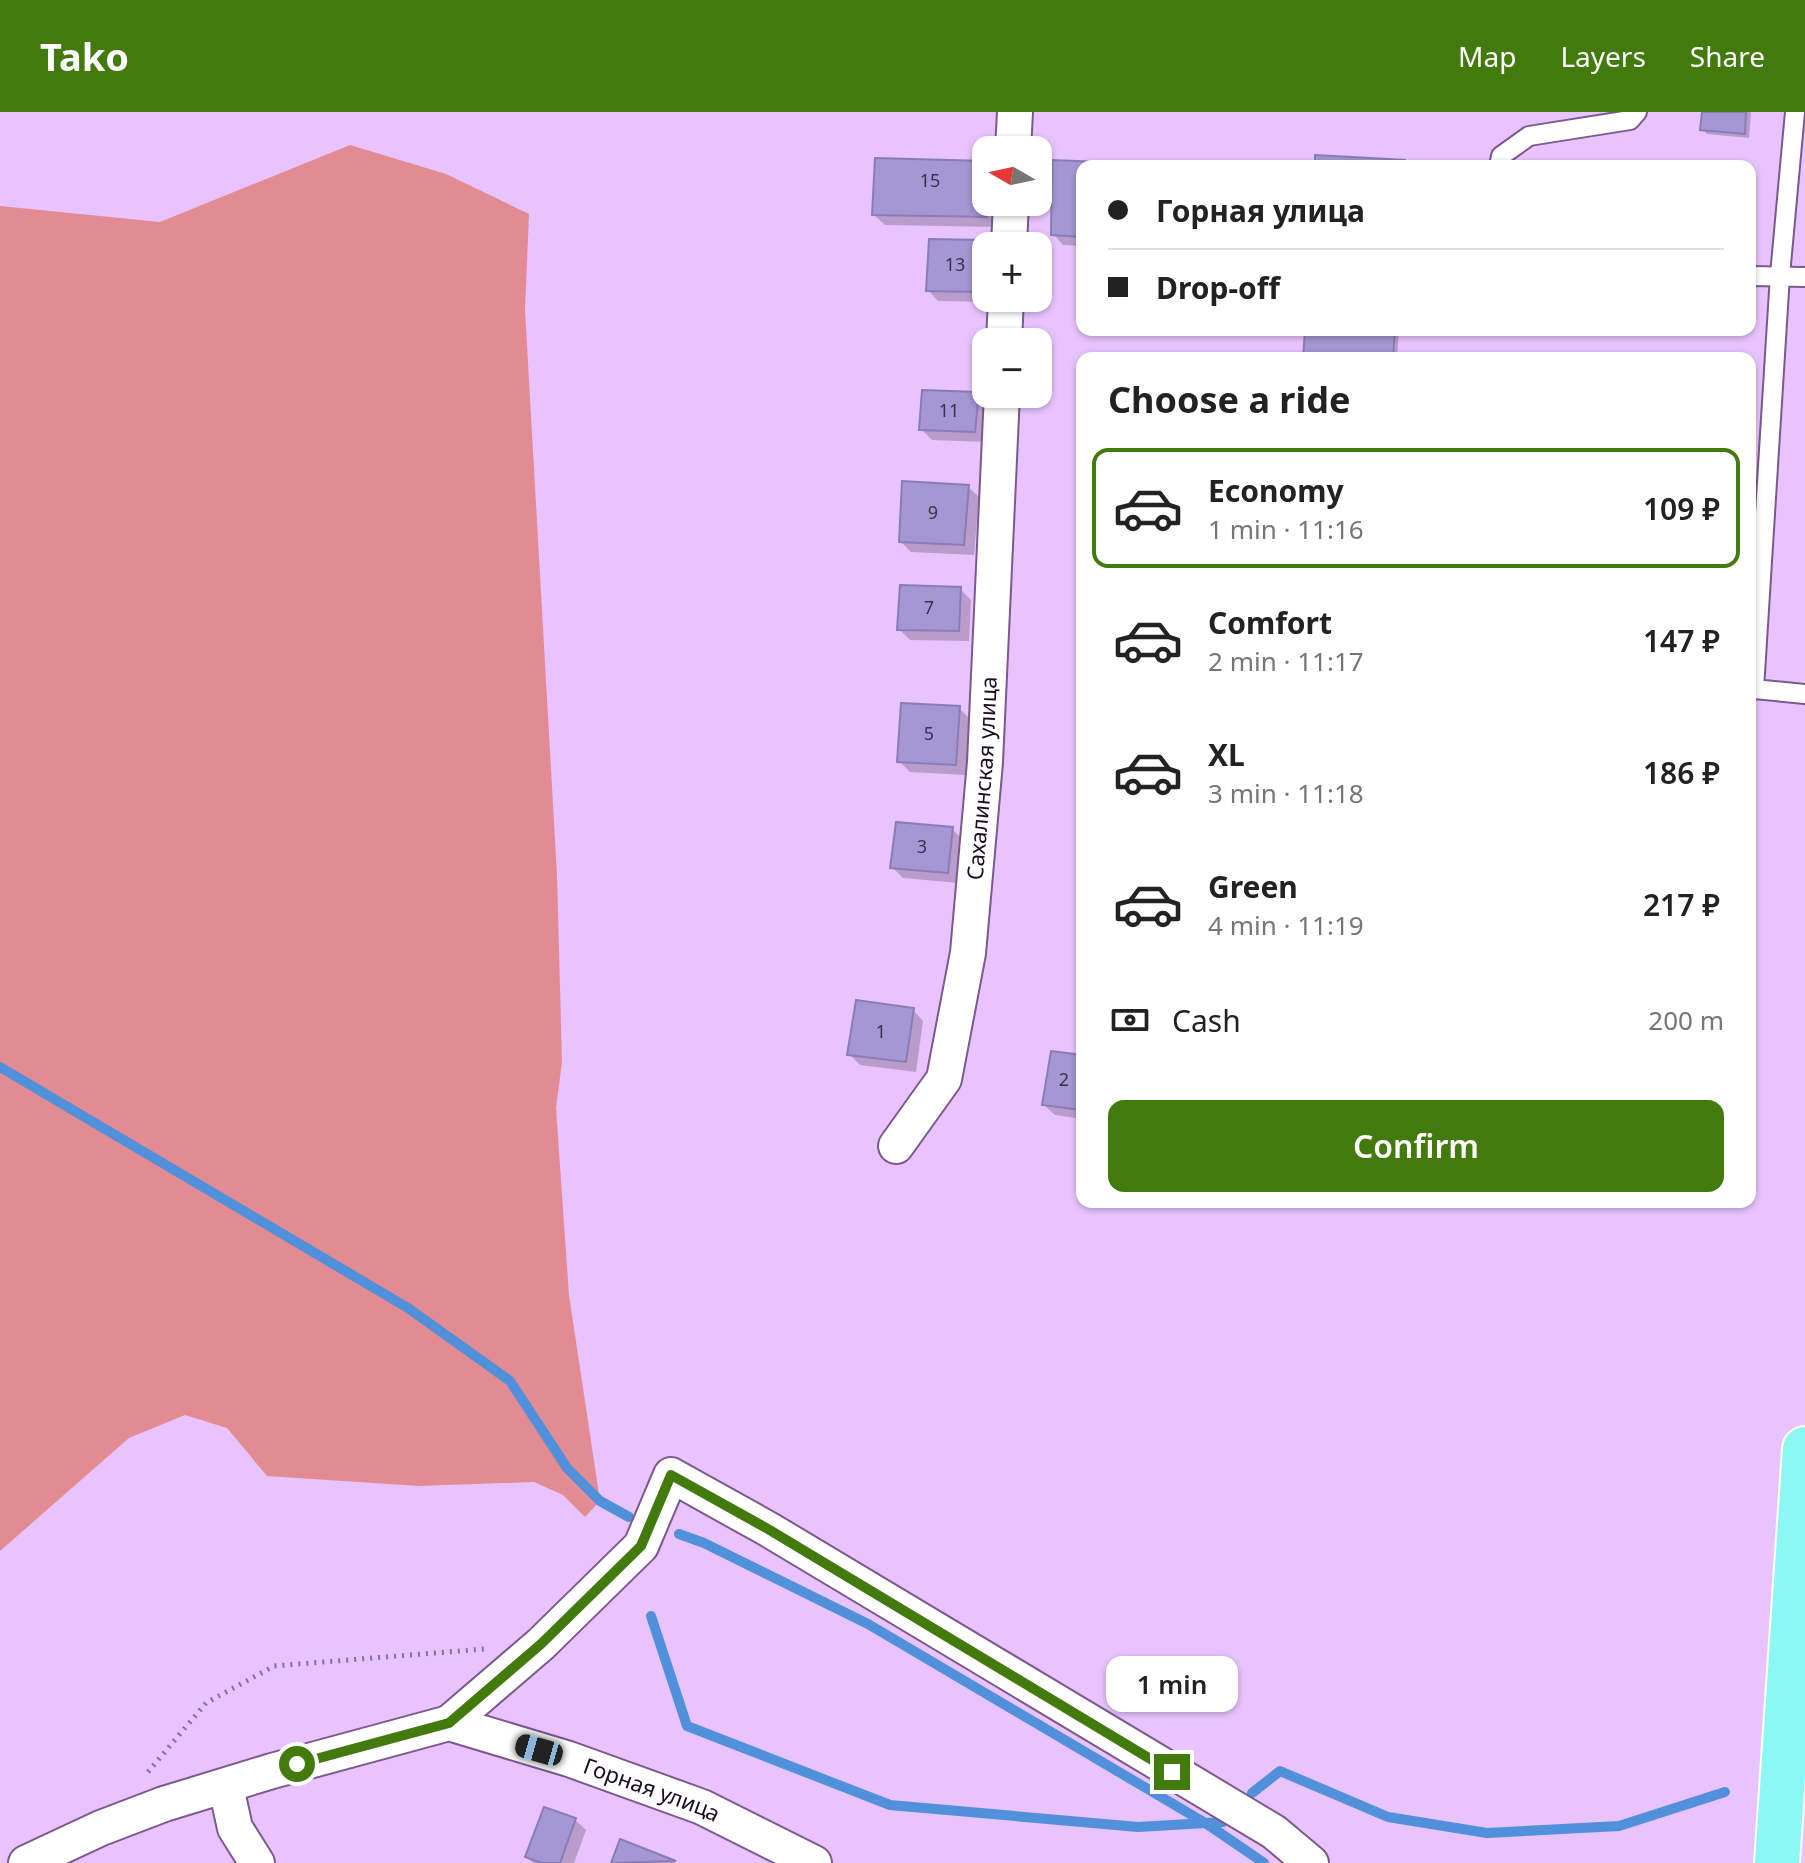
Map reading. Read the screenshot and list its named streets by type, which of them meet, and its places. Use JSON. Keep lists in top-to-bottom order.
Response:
{
  "streets": {
    "street": ["Сахалинская улица", "Горная улица"]
  },
  "house_numbers": [
    "15",
    "13",
    "11",
    "9",
    "7",
    "5",
    "3",
    "1",
    "2"
  ],
  "north": "left",
  "page": {
    "header": "Tako",
    "nav": ["Map", "Layers", "Share"],
    "map_buttons": ["+", "−"],
    "banner": ["Горная улица", "Drop-off"],
    "heading": "Choose a ride",
    "list": [
      {
        "name": "Economy",
        "note": "1 min · 11:16",
        "value": "109 ₽"
      },
      {
        "name": "Comfort",
        "note": "2 min · 11:17",
        "value": "147 ₽"
      },
      {
        "name": "XL",
        "note": "3 min · 11:18",
        "value": "186 ₽"
      },
      {
        "name": "Green",
        "note": "4 min · 11:19",
        "value": "217 ₽"
      }
    ],
    "pay": ["Cash", "200 m"],
    "buttons": "Confirm",
    "bubble": "1 min"
  }
}
